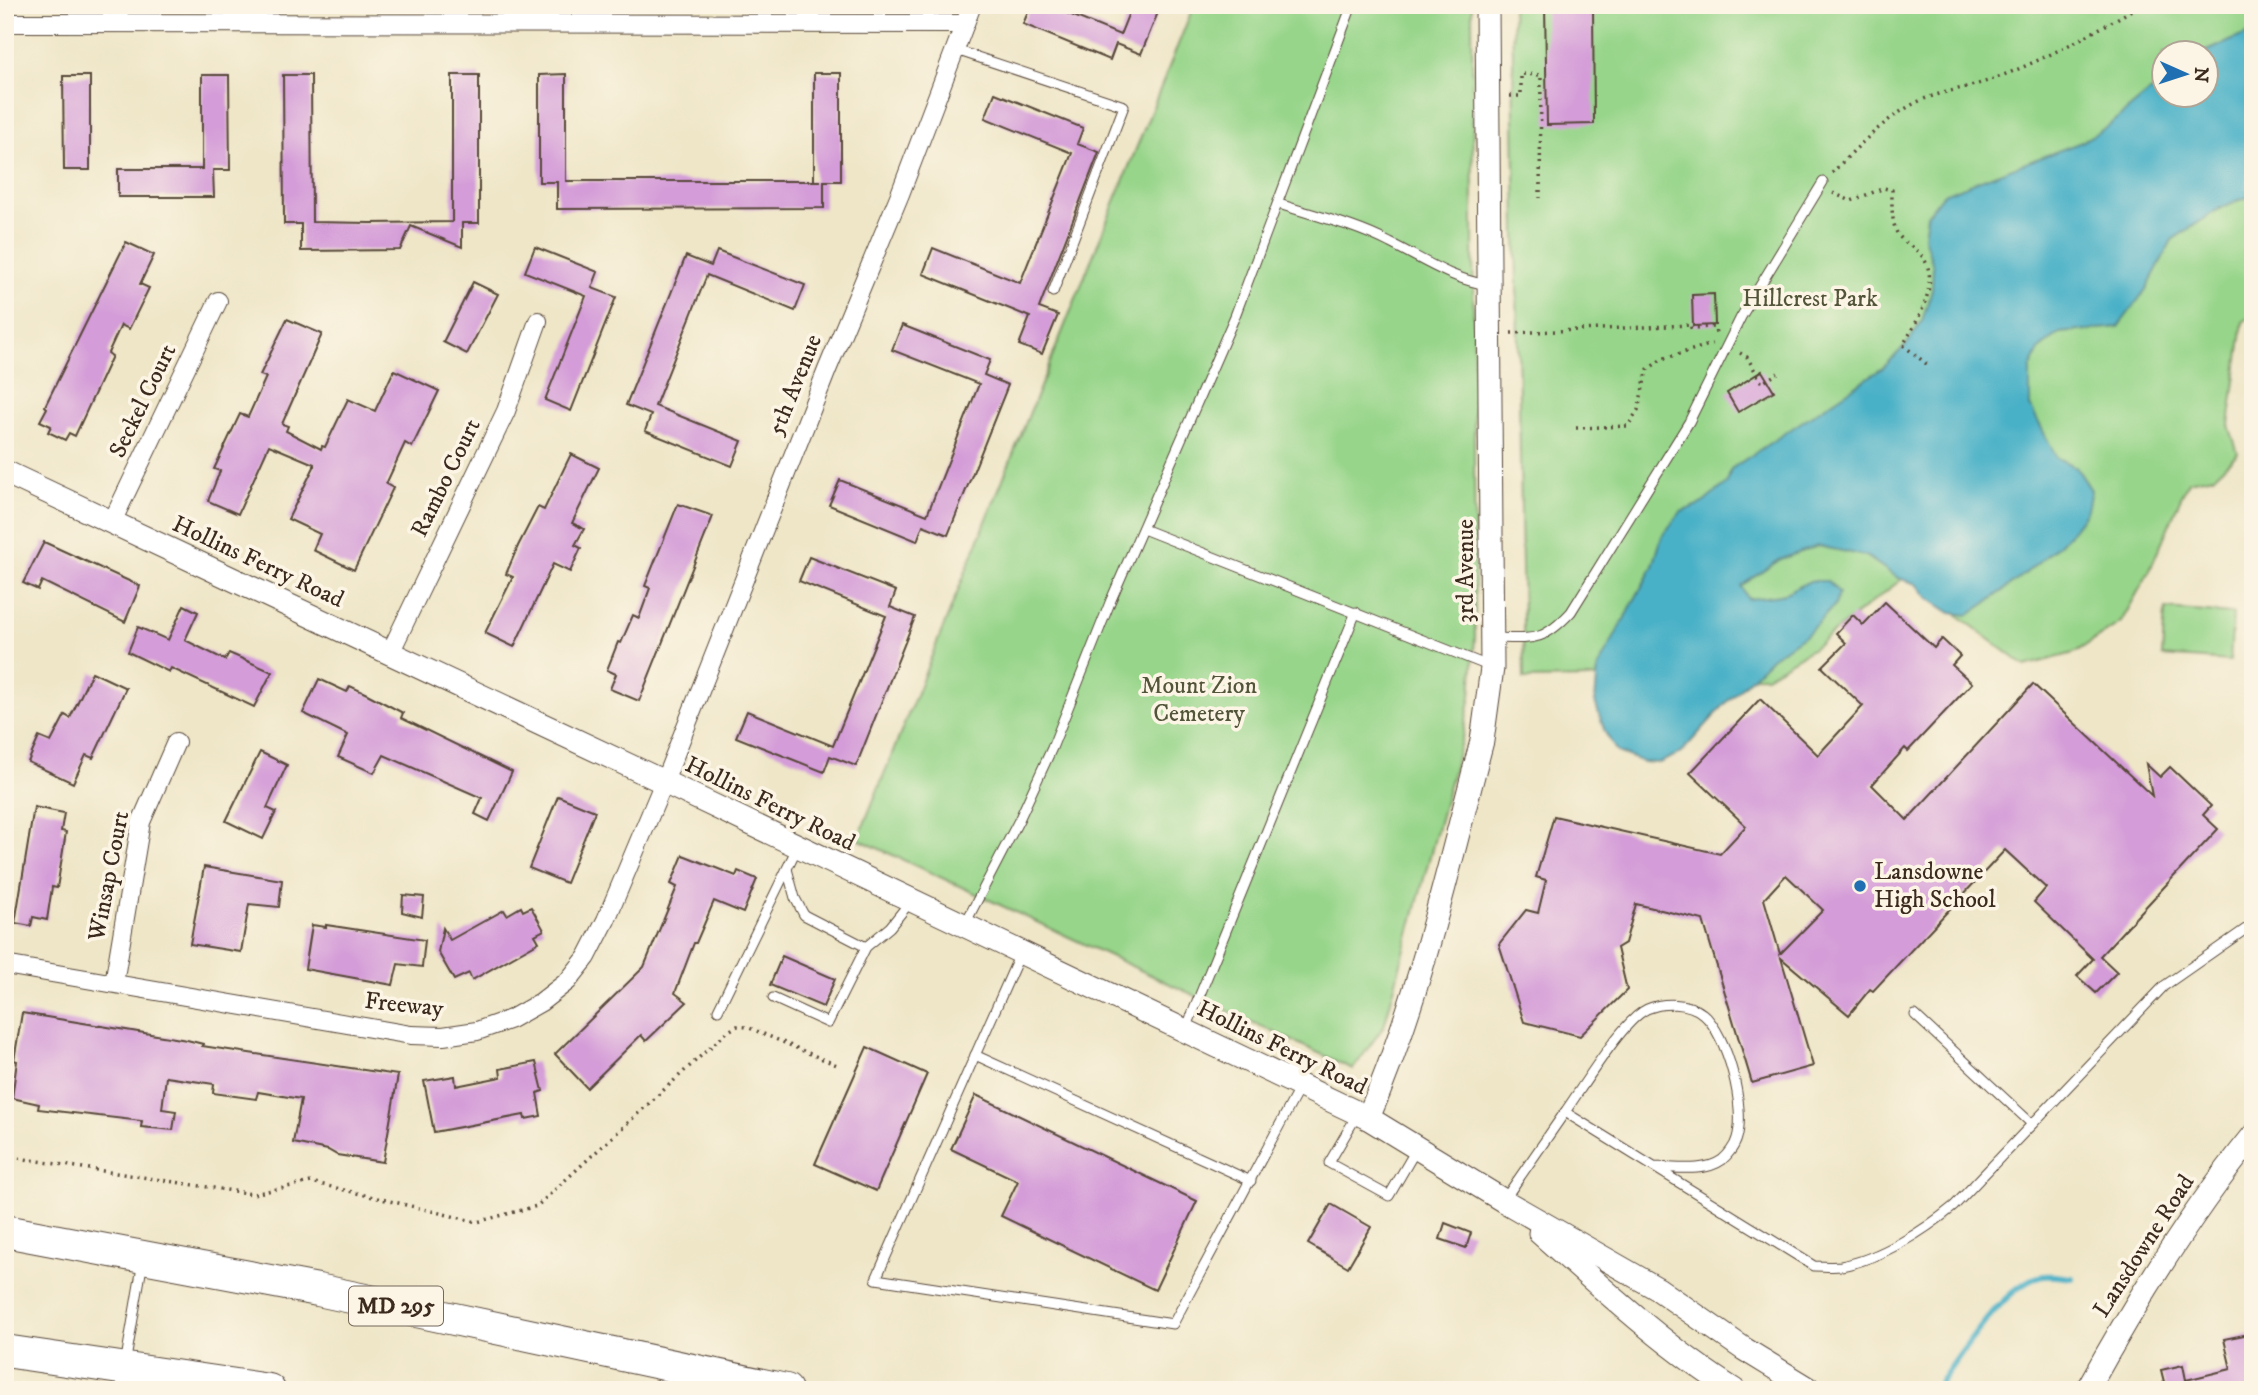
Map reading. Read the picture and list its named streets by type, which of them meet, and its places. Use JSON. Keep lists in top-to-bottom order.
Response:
{
  "streets": {
    "highway": ["MD 295"],
    "street": [
      "5th Avenue",
      "Seckel Court",
      "Rambo Court",
      "Hollins Ferry Road",
      "3rd Avenue",
      "Winsap Court",
      "Freeway",
      "Lansdowne Road"
    ]
  },
  "crossings": [
    ["5th Avenue", "Hollins Ferry Road"],
    ["5th Avenue", "Freeway"],
    ["Seckel Court", "Hollins Ferry Road"],
    ["Rambo Court", "Hollins Ferry Road"],
    ["Hollins Ferry Road", "3rd Avenue"],
    ["Hollins Ferry Road", "Freeway"],
    ["Winsap Court", "Freeway"]
  ],
  "parks": ["Hillcrest Park", "Mount Zion Cemetery"],
  "places": ["Lansdowne High School"],
  "north": "right"
}
